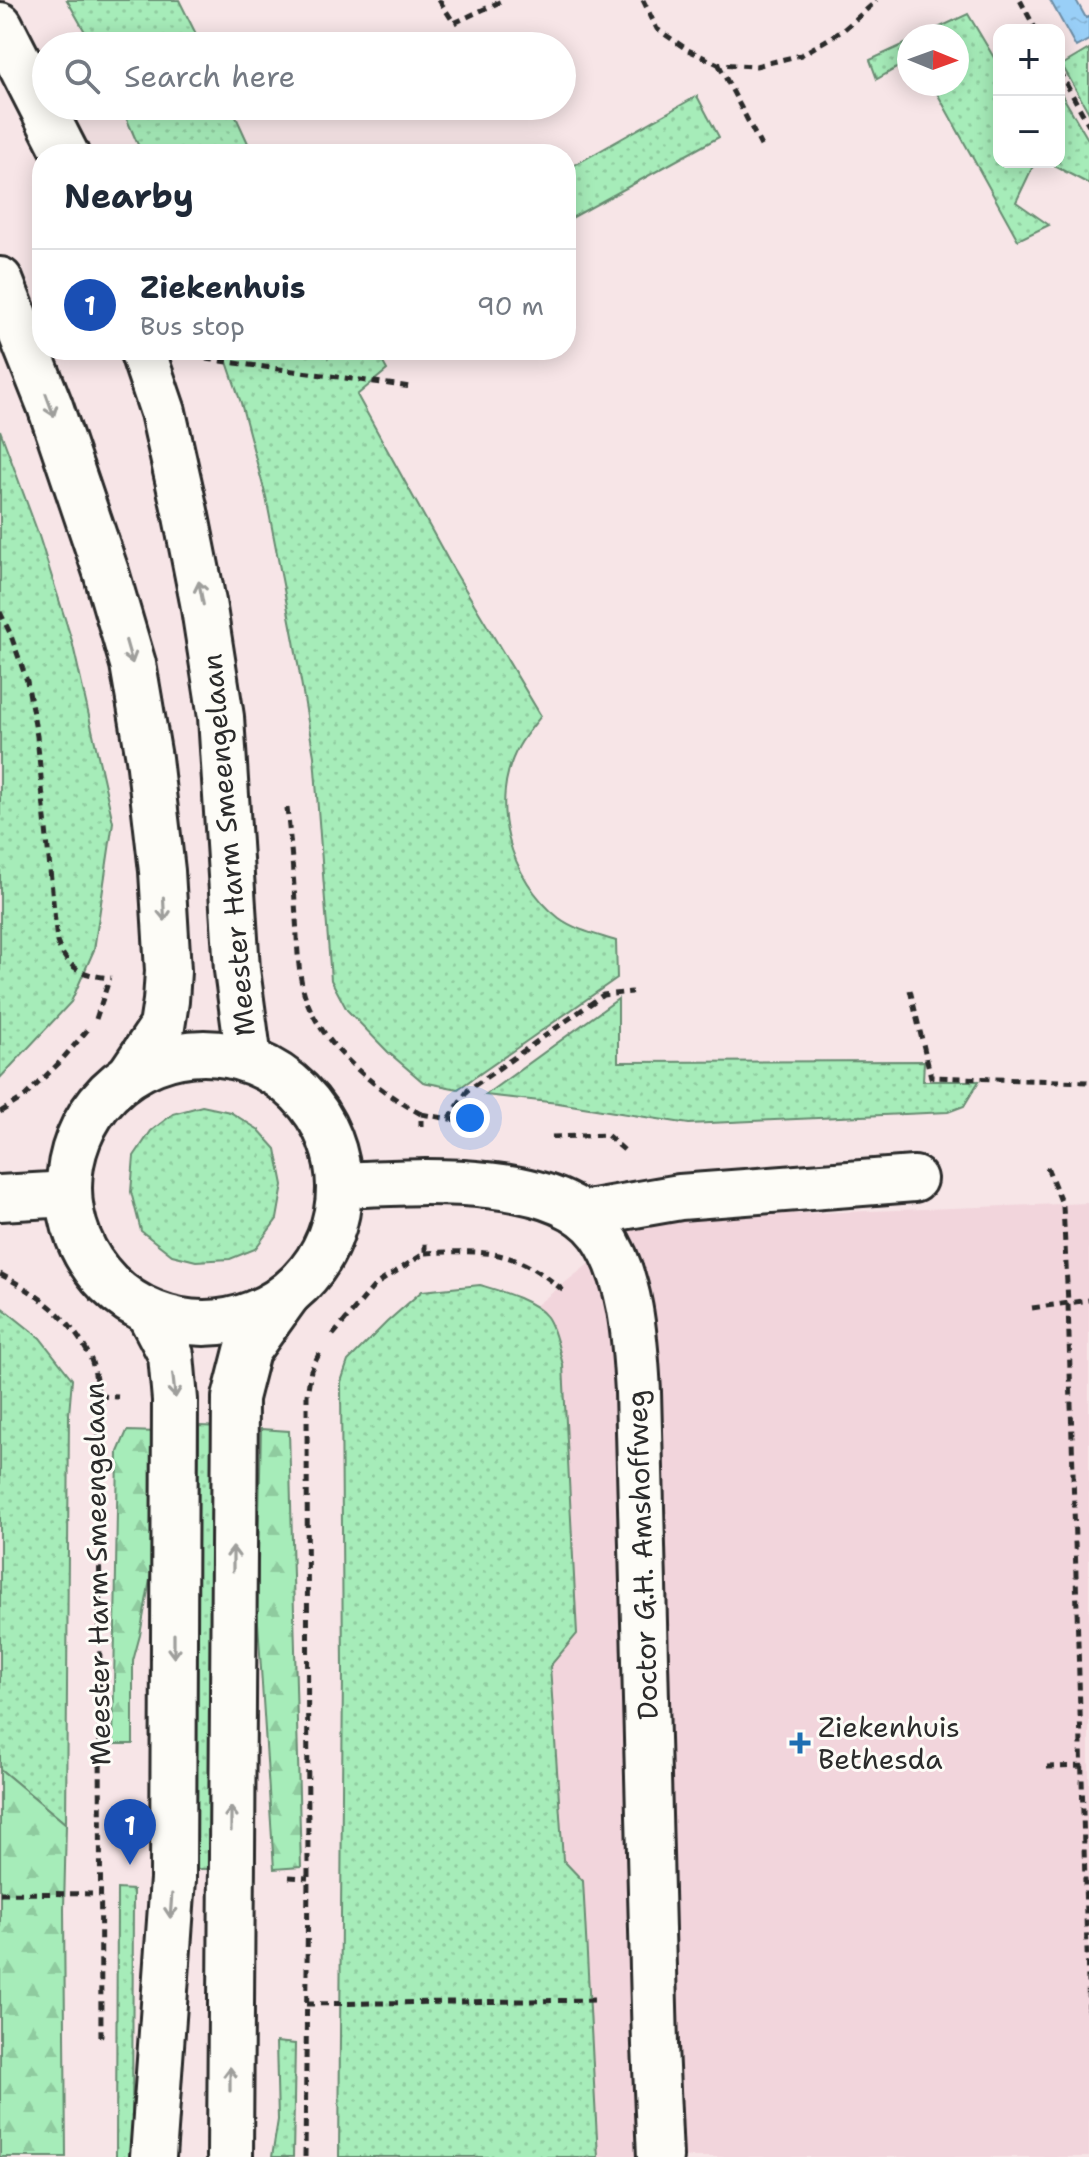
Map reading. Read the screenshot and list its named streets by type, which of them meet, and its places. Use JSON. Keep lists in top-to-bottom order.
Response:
{
  "streets": {
    "street": ["Meester Harm Smeengelaan", "Doctor G.H. Amshoffweg"]
  },
  "crossings": [
    ["Meester Harm Smeengelaan", "Doctor G.H. Amshoffweg"]
  ],
  "places": {
    "health": ["Ziekenhuis Bethesda"]
  },
  "north": "right",
  "page": {
    "map_buttons": ["+", "−"],
    "search": "Search here",
    "heading": "Nearby",
    "list": [
      {
        "mark": "1",
        "name": "Ziekenhuis",
        "note": "Bus stop",
        "value": "90 m"
      }
    ],
    "pins": "1"
  }
}
